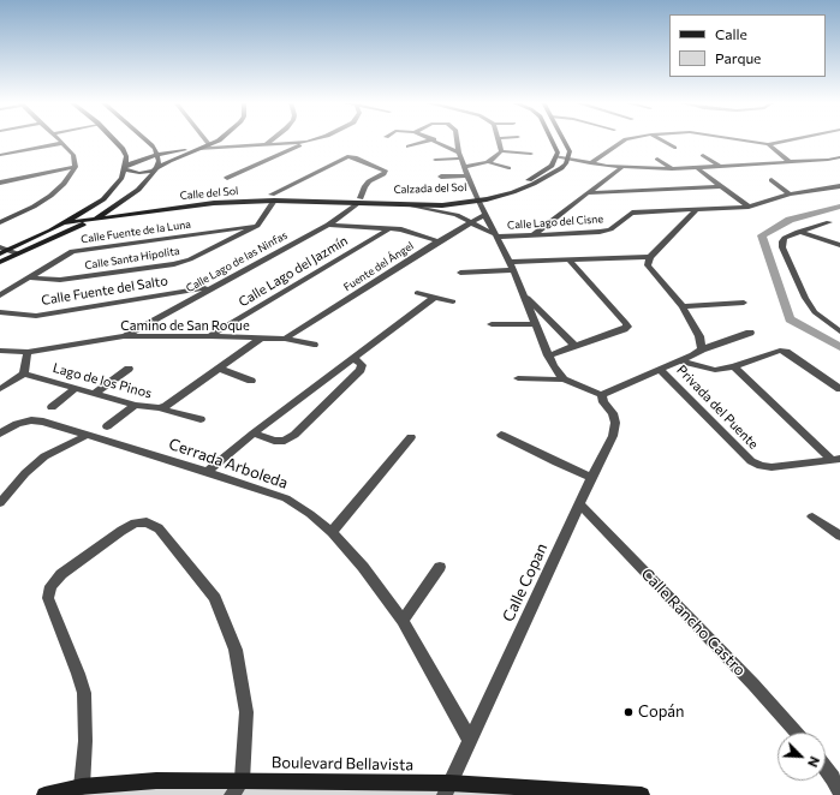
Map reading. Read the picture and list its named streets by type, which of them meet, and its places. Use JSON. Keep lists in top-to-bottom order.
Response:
{
  "streets": {
    "street": [
      "Calzada del Sol",
      "Calle del Sol",
      "Calle Lago del Cisne",
      "Calle Fuente de la Luna",
      "Calle Santa Hipolita",
      "Calle Lago de las Ninfas",
      "Fuente del Ángel",
      "Calle Lago del Jazmín",
      "Calle Fuente del Salto",
      "Camino de San Roque",
      "Lago de los Pinos",
      "Privada del Puente",
      "Cerrada Arboleda",
      "Calle Copan",
      "Calle Rancho Castro",
      "Boulevard Bellavista"
    ]
  },
  "crossings": [
    ["Calzada del Sol", "Calle del Sol"],
    ["Calzada del Sol", "Calle Lago de las Ninfas"],
    ["Calle del Sol", "Calle Santa Hipolita"],
    ["Calle del Sol", "Calle Lago de las Ninfas"],
    ["Calle Fuente de la Luna", "Calle Santa Hipolita"],
    ["Calle Lago de las Ninfas", "Calle Fuente del Salto"],
    ["Calle Lago de las Ninfas", "Camino de San Roque"],
    ["Fuente del Ángel", "Camino de San Roque"],
    ["Calle Lago del Jazmín", "Camino de San Roque"],
    ["Camino de San Roque", "Lago de los Pinos"],
    ["Cerrada Arboleda", "Calle Copan"],
    ["Calle Copan", "Calle Rancho Castro"],
    ["Calle Copan", "Boulevard Bellavista"]
  ],
  "places": ["Copán"],
  "legend": ["Calle", "Parque"],
  "north": "bottom right"
}
